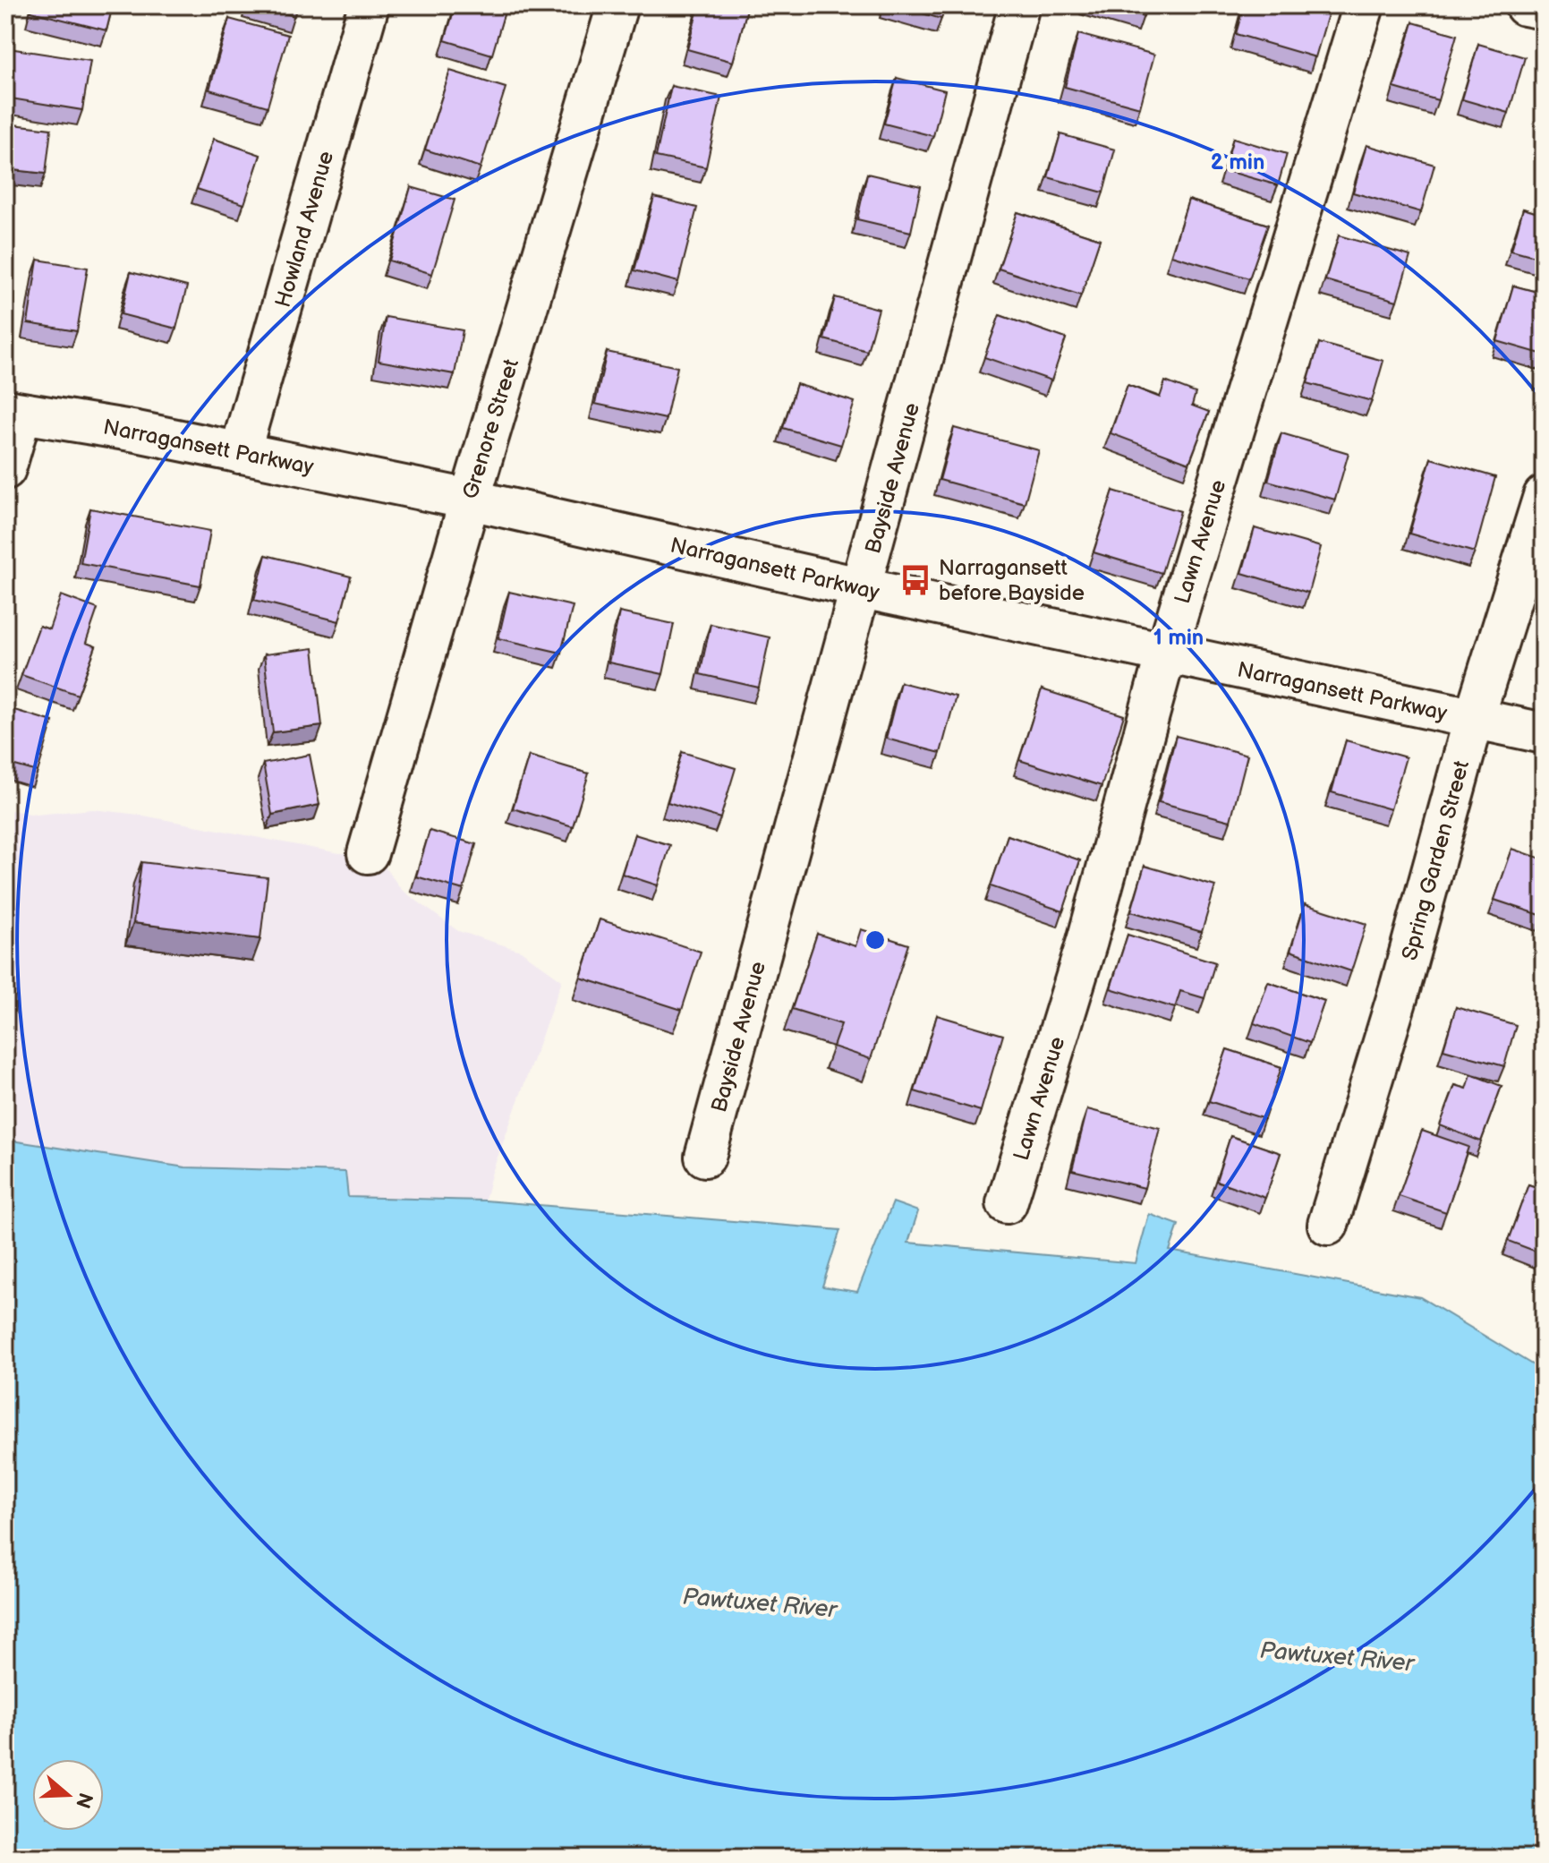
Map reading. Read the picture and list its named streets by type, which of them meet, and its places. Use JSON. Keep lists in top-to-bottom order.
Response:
{
  "streets": {
    "street": [
      "Howland Avenue",
      "Grenore Street",
      "Narragansett Parkway",
      "Bayside Avenue",
      "Lawn Avenue",
      "Spring Garden Street"
    ]
  },
  "crossings": [
    ["Howland Avenue", "Narragansett Parkway"],
    ["Grenore Street", "Narragansett Parkway"],
    ["Narragansett Parkway", "Bayside Avenue"],
    ["Narragansett Parkway", "Lawn Avenue"],
    ["Narragansett Parkway", "Spring Garden Street"]
  ],
  "water": ["Pawtuxet River"],
  "places": {
    "bus stop": ["Narragansett before Bayside"]
  },
  "north": "right",
  "rings": ["2 min", "1 min"]
}
